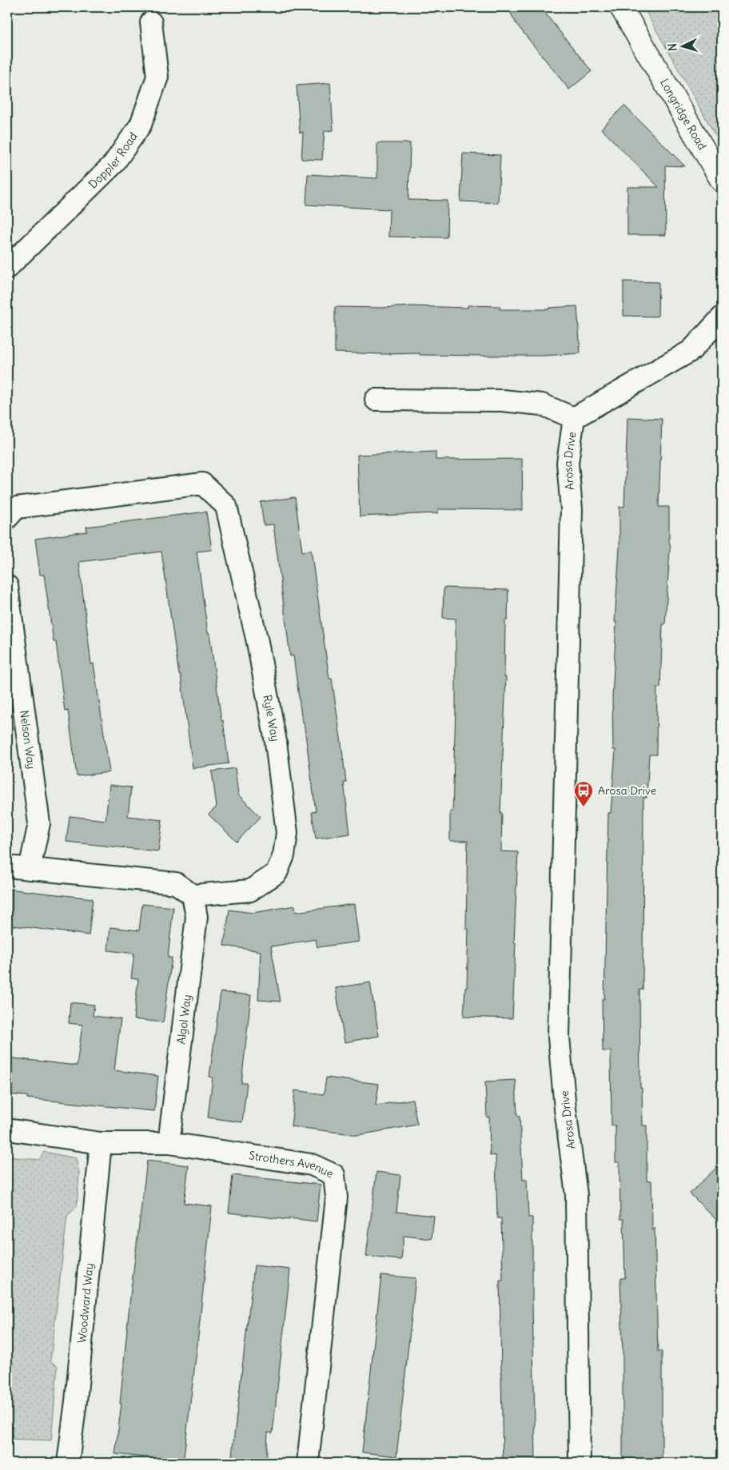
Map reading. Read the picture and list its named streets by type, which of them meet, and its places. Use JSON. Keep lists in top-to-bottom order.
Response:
{
  "streets": {
    "street": [
      "Longridge Road",
      "Doppler Road",
      "Arosa Drive",
      "Ryle Way",
      "Nelson Way",
      "Algol Way",
      "Strothers Avenue",
      "Woodward Way"
    ]
  },
  "crossings": [
    ["Ryle Way", "Algol Way"],
    ["Algol Way", "Strothers Avenue"],
    ["Strothers Avenue", "Woodward Way"]
  ],
  "places": {
    "bus stop": ["Arosa Drive"]
  },
  "north": "left"
}
